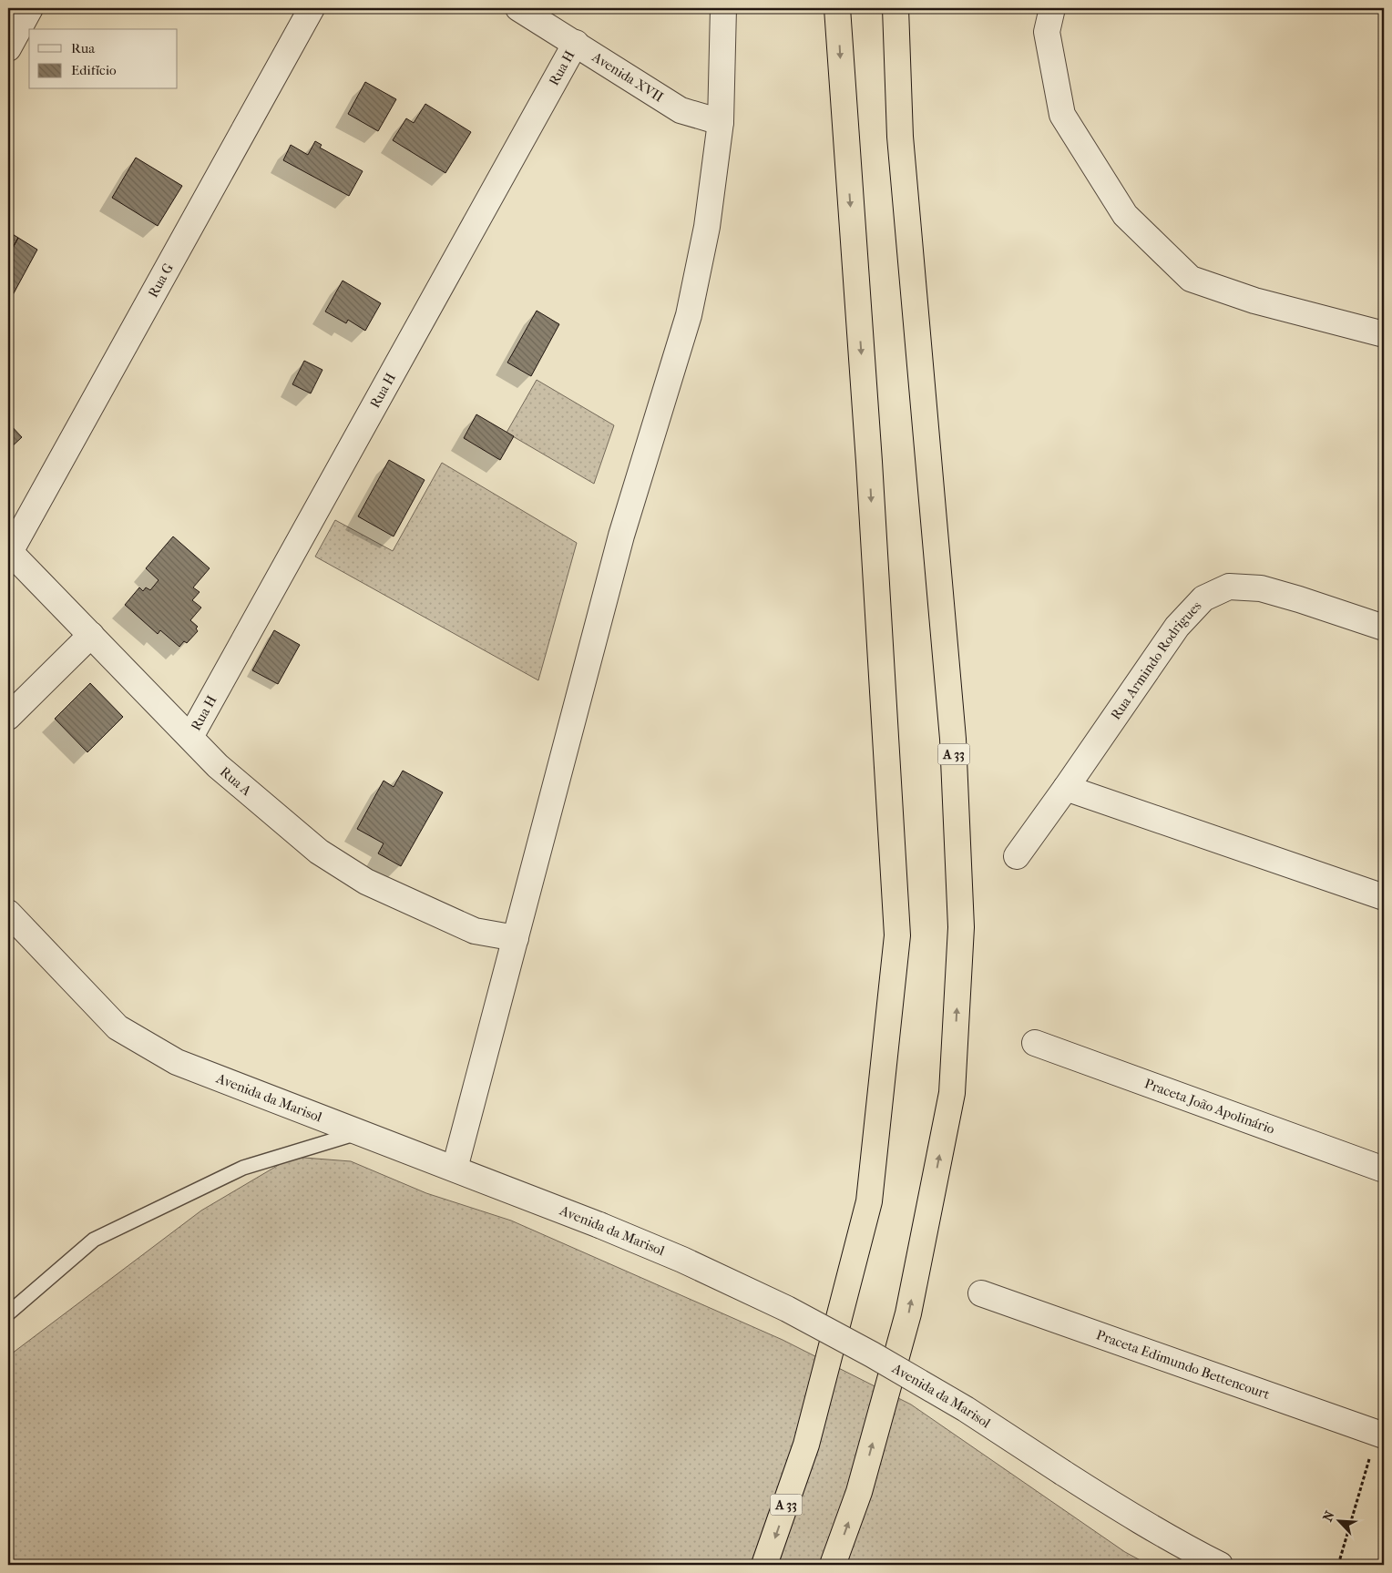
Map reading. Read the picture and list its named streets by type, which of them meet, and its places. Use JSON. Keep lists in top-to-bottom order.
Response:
{
  "streets": {
    "highway": ["A 33"],
    "street": [
      "Rua H",
      "Avenida XVII",
      "Rua G",
      "Rua Armindo Rodrigues",
      "Rua A",
      "Avenida da Marisol",
      "Praceta João Apolinário",
      "Praceta Edimundo Bettencourt"
    ]
  },
  "crossings": [
    ["Rua H", "Avenida XVII"],
    ["Rua H", "Rua A"],
    ["Rua G", "Rua A"]
  ],
  "legend": ["Rua", "Edifício"],
  "north": "top left"
}
